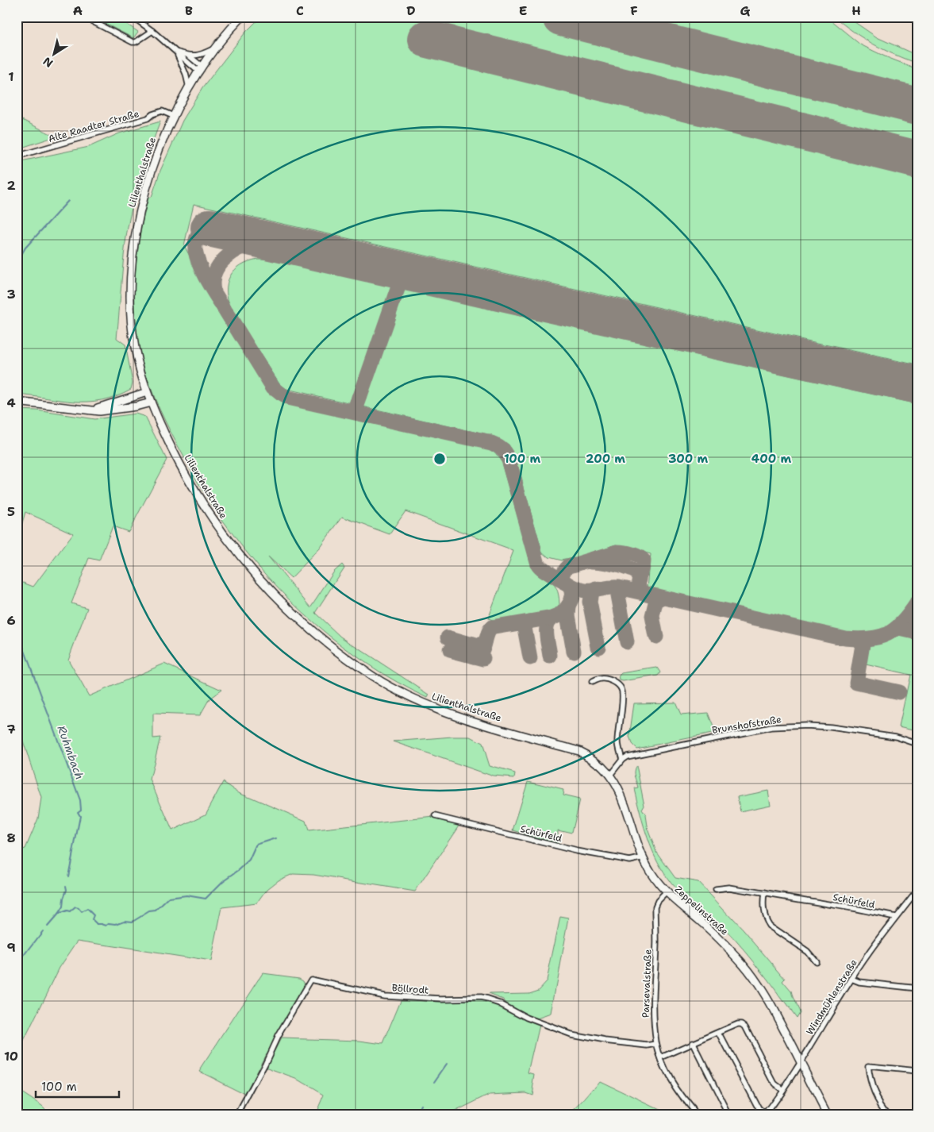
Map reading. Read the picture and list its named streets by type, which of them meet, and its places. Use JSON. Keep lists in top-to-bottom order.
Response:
{
  "streets": {
    "main road": ["Lilienthalstraße", "Zeppelinstraße"],
    "street": [
      "Alte Raadter Straße",
      "Brunshofstraße",
      "Schürfeld",
      "Parsevalstraße",
      "Böllrodt",
      "Windmühlenstraße"
    ]
  },
  "crossings": [
    ["Alte Raadter Straße", "Lilienthalstraße"],
    ["Lilienthalstraße", "Zeppelinstraße"],
    ["Schürfeld", "Zeppelinstraße"],
    ["Schürfeld", "Windmühlenstraße"],
    ["Zeppelinstraße", "Parsevalstraße"],
    ["Zeppelinstraße", "Windmühlenstraße"],
    ["Parsevalstraße", "Böllrodt"]
  ],
  "water": ["Ruhmbach"],
  "scale_bar": "100 m",
  "north": "bottom left",
  "grid": {
    "columns": [
      "A",
      "B",
      "C",
      "D",
      "E",
      "F",
      "G",
      "H"
    ],
    "rows": [
      "1",
      "2",
      "3",
      "4",
      "5",
      "6",
      "7",
      "8",
      "9",
      "10"
    ]
  },
  "rings": [
    "100 m",
    "200 m",
    "300 m",
    "400 m"
  ]
}
